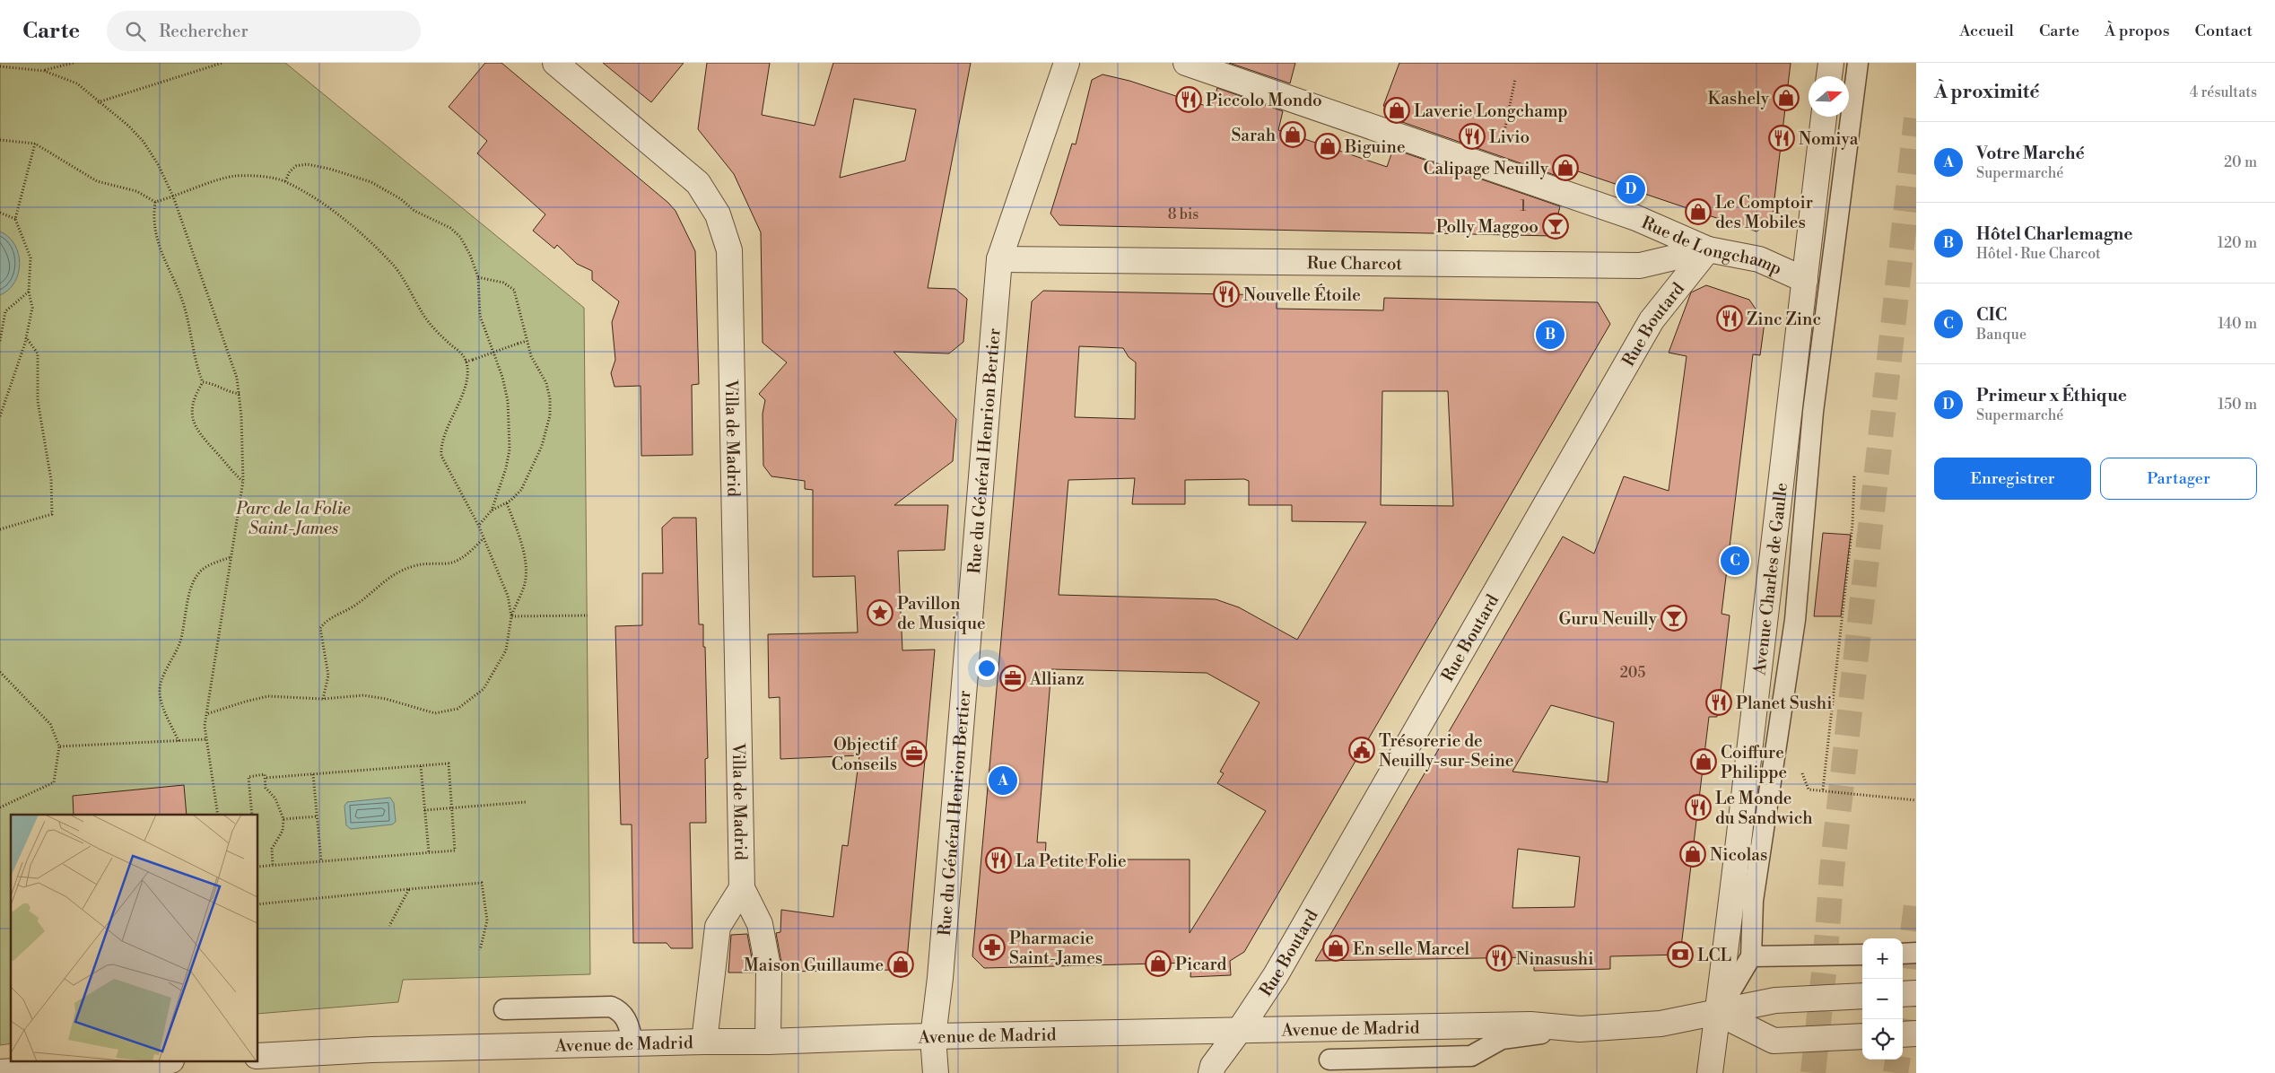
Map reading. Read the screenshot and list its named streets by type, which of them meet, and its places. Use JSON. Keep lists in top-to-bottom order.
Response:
{
  "streets": {
    "street": [
      "Rue de Longchamp",
      "Rue Charcot",
      "Rue Boutard",
      "Villa de Madrid",
      "Rue du Général Henrion Bertier",
      "Avenue Charles de Gaulle",
      "Avenue de Madrid"
    ]
  },
  "crossings": [
    ["Rue de Longchamp", "Rue Charcot"],
    ["Rue de Longchamp", "Rue Boutard"],
    ["Rue de Longchamp", "Avenue Charles de Gaulle"],
    ["Rue Charcot", "Rue Boutard"],
    ["Rue Charcot", "Rue du Général Henrion Bertier"],
    ["Rue Boutard", "Avenue de Madrid"],
    ["Villa de Madrid", "Avenue de Madrid"],
    ["Rue du Général Henrion Bertier", "Avenue de Madrid"],
    ["Avenue Charles de Gaulle", "Avenue de Madrid"]
  ],
  "parks": ["Parc de la Folie Saint-James"],
  "places": {
    "shop": [
      "Kashely",
      "Laverie Longchamp",
      "Sarah",
      "Biguine",
      "Calipage Neuilly",
      "Le Comptoir des Mobiles",
      "Coiffure Philippe",
      "Nicolas",
      "En selle Marcel",
      "Picard",
      "Maison Guillaume"
    ],
    "restaurant": [
      "Piccolo Mondo",
      "Livio",
      "Nomiya",
      "Nouvelle Étoile",
      "Zinc Zinc",
      "Planet Sushi",
      "Le Monde du Sandwich",
      "La Petite Folie",
      "Ninasushi"
    ],
    "bar": ["Polly Maggoo", "Guru Neuilly"],
    "place": ["Pavillon de Musique"],
    "office": ["Allianz", "Objectif Conseils"],
    "public building": ["Trésorerie de Neuilly-sur-Seine"],
    "pharmacy": ["Pharmacie Saint-James"],
    "bank": ["LCL"]
  },
  "house_numbers": ["1", "8 bis", "205"],
  "north": "right",
  "page": {
    "header": "Carte",
    "search": "Rechercher",
    "nav": [
      "Accueil",
      "Carte",
      "À propos",
      "Contact"
    ],
    "heading": ["À proximité", "4 résultats"],
    "list": [
      {
        "mark": "A",
        "name": "Votre Marché",
        "note": "Supermarché",
        "value": "20 m"
      },
      {
        "mark": "B",
        "name": "Hôtel Charlemagne",
        "note": "Hôtel · Rue Charcot",
        "value": "120 m"
      },
      {
        "mark": "C",
        "name": "CIC",
        "note": "Banque",
        "value": "140 m"
      },
      {
        "mark": "D",
        "name": "Primeur x Éthique",
        "note": "Supermarché",
        "value": "150 m"
      }
    ],
    "pins": [
      "D",
      "B",
      "C",
      "A"
    ],
    "buttons": ["Enregistrer", "Partager"],
    "map_buttons": ["+", "−"]
  }
}
